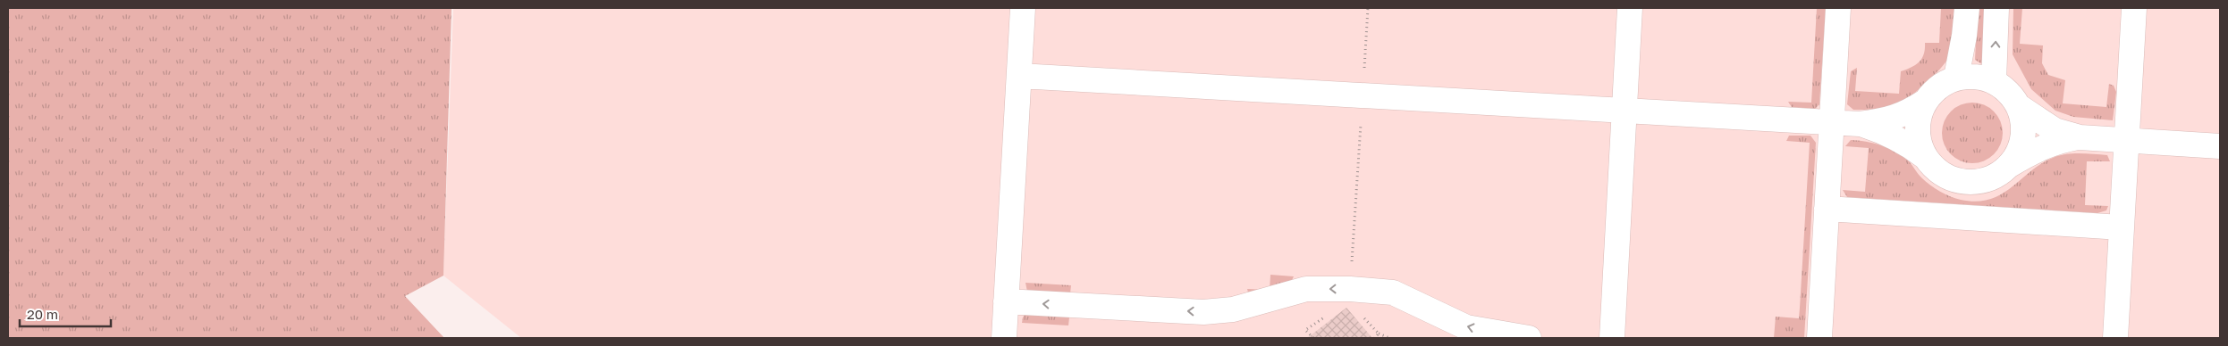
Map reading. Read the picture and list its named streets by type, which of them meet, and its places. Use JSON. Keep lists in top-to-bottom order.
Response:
{
  "scale_bar": "20 m"
}
